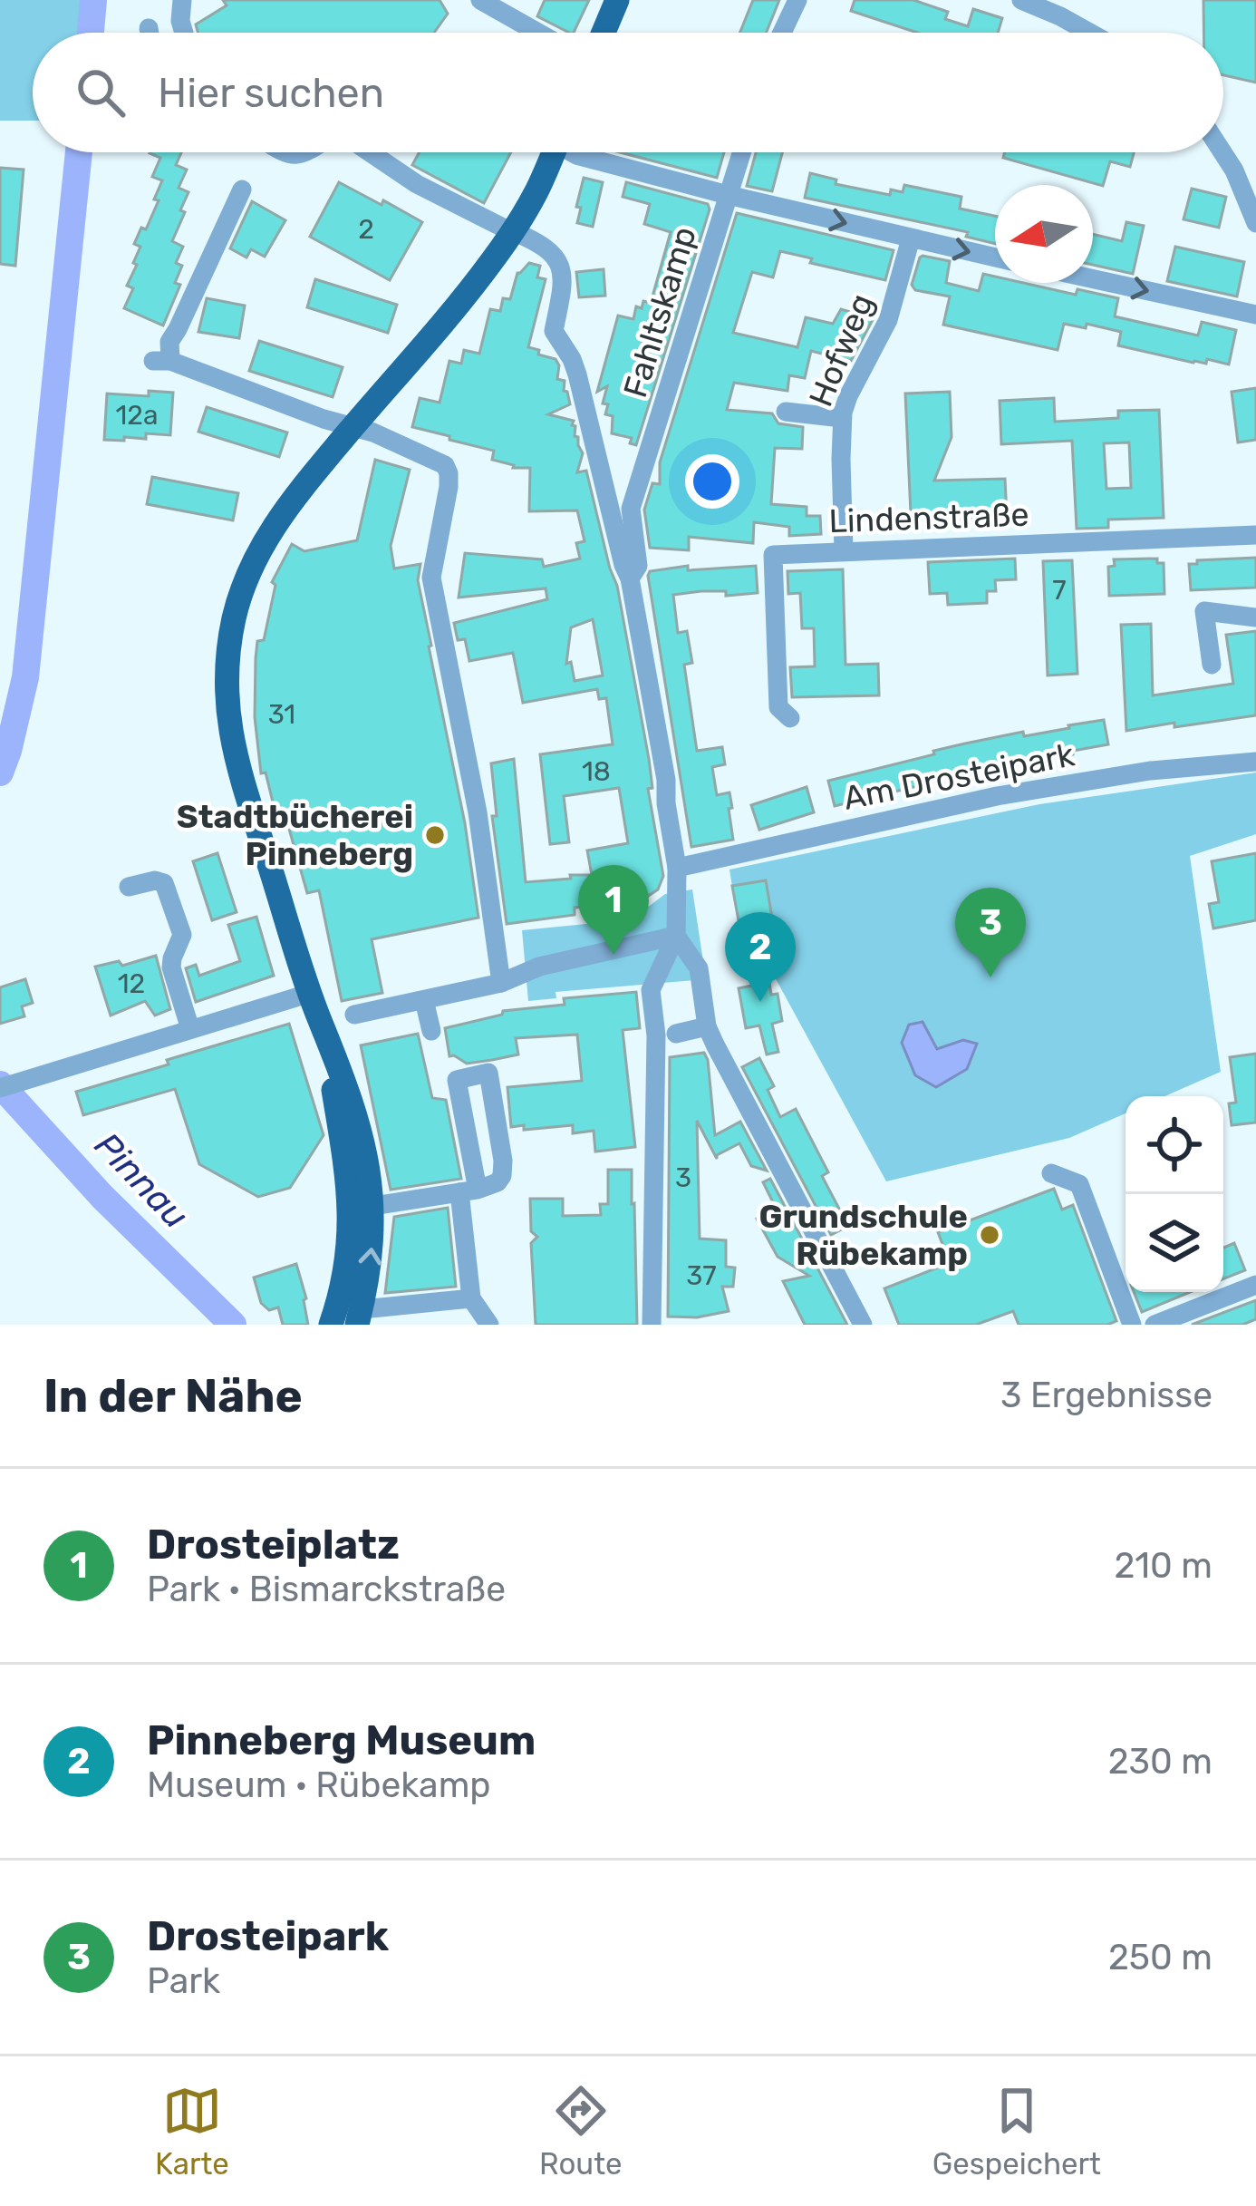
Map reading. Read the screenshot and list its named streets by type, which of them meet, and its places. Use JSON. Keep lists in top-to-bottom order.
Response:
{
  "streets": {
    "street": [
      "Fahltskamp",
      "Hofweg",
      "Lindenstraße",
      "Am Drosteipark"
    ]
  },
  "crossings": [
    ["Hofweg", "Lindenstraße"]
  ],
  "water": ["Pinnau"],
  "places": ["Stadtbücherei Pinneberg", "Grundschule Rübekamp"],
  "house_numbers": [
    "2",
    "12a",
    "7",
    "31",
    "18",
    "12",
    "3",
    "37"
  ],
  "north": "left",
  "page": {
    "search": "Hier suchen",
    "pins": ["1", "3", "2"],
    "heading": ["In der Nähe", "3 Ergebnisse"],
    "list": [
      {
        "mark": "1",
        "name": "Drosteiplatz",
        "note": "Park · Bismarckstraße",
        "value": "210 m"
      },
      {
        "mark": "2",
        "name": "Pinneberg Museum",
        "note": "Museum · Rübekamp",
        "value": "230 m"
      },
      {
        "mark": "3",
        "name": "Drosteipark",
        "note": "Park",
        "value": "250 m"
      }
    ],
    "nav": ["Karte", "Route", "Gespeichert"]
  }
}
